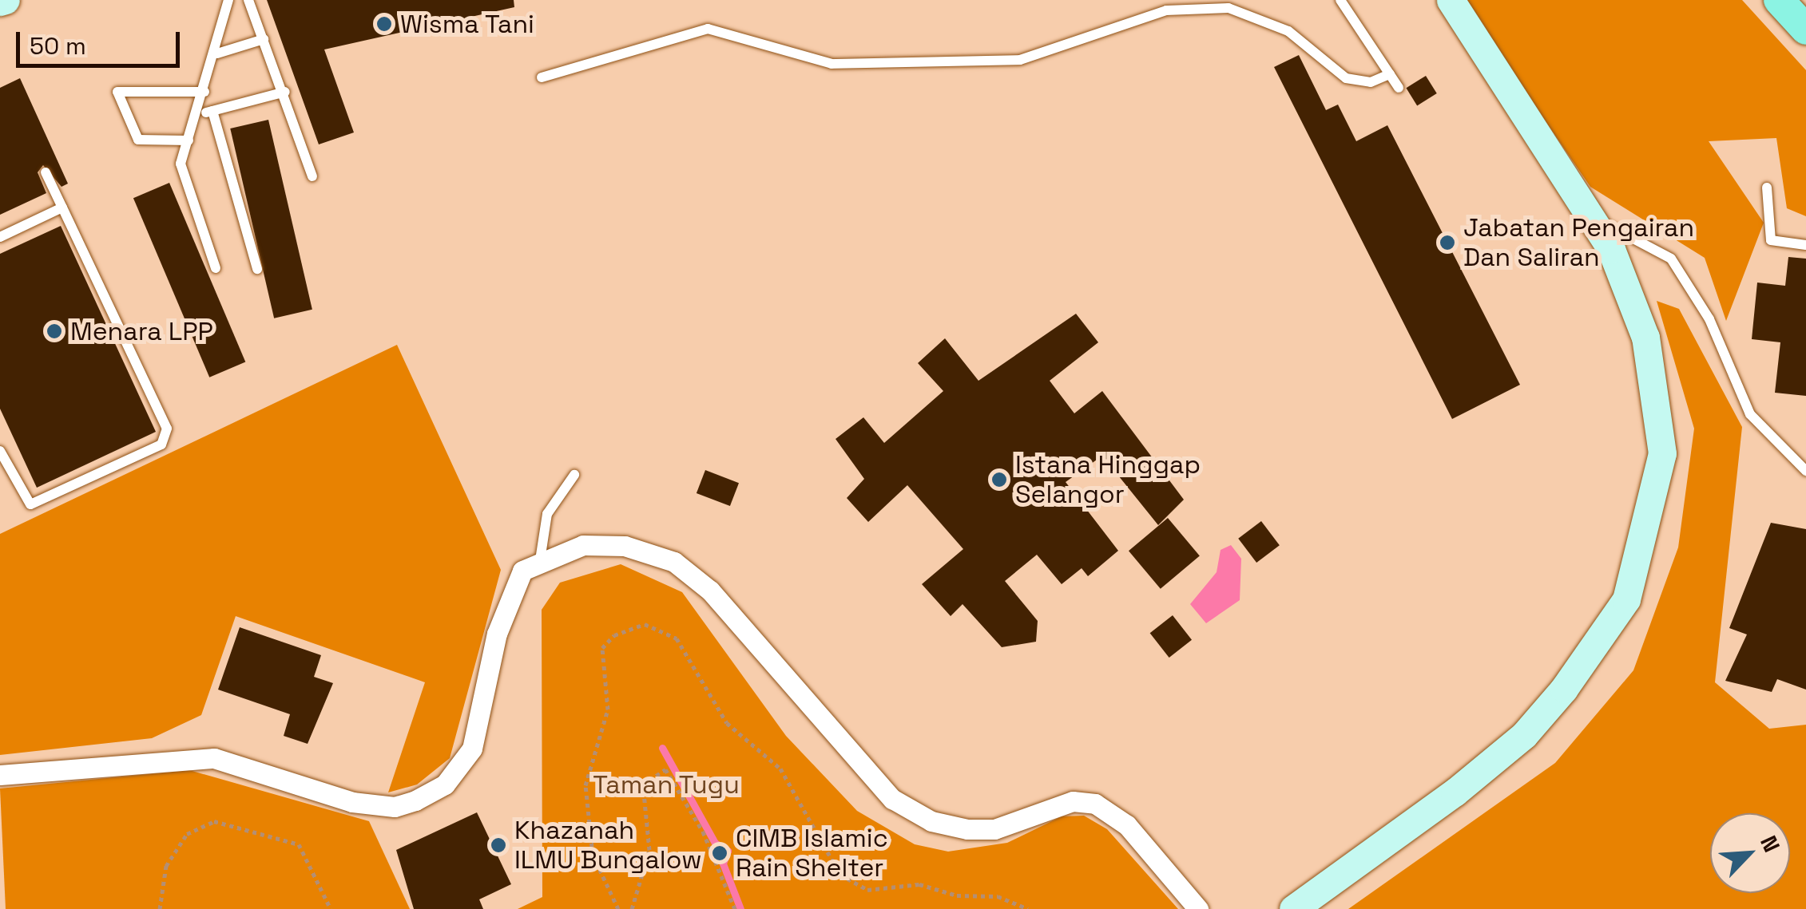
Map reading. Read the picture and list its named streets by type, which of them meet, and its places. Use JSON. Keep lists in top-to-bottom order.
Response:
{
  "parks": ["Taman Tugu"],
  "places": [
    "Wisma Tani",
    "Jabatan Pengairan Dan Saliran",
    "Menara LPP",
    "Istana Hinggap Selangor",
    "Khazanah ILMU Bungalow",
    "CIMB Islamic Rain Shelter"
  ],
  "scale_bar": "50 m",
  "north": "top right"
}
